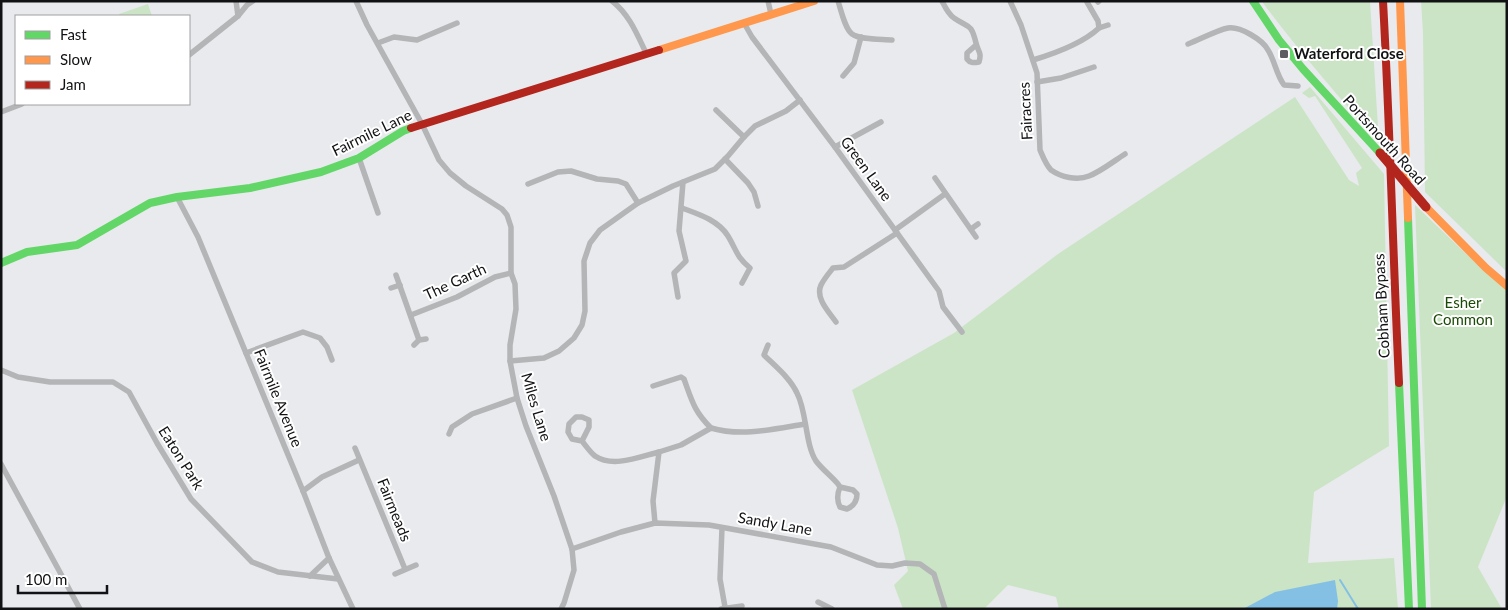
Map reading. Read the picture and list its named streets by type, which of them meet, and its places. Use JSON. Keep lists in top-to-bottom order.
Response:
{
  "streets": {
    "main road": ["Fairmile Lane", "Portsmouth Road", "Cobham Bypass"],
    "street": [
      "Fairacres",
      "Green Lane",
      "The Garth",
      "Fairmile Avenue",
      "Miles Lane",
      "Eaton Park",
      "Fairmeads",
      "Sandy Lane"
    ]
  },
  "crossings": [
    ["Fairmile Lane", "Green Lane"],
    ["Fairmile Lane", "Fairmile Avenue"],
    ["Fairmile Lane", "Miles Lane"],
    ["The Garth", "Miles Lane"],
    ["Fairmile Avenue", "Eaton Park"],
    ["Miles Lane", "Sandy Lane"]
  ],
  "parks": ["Esher Common"],
  "places": {
    "transit": ["Waterford Close"]
  },
  "legend": ["Fast", "Slow", "Jam"],
  "scale_bar": "100 m"
}
